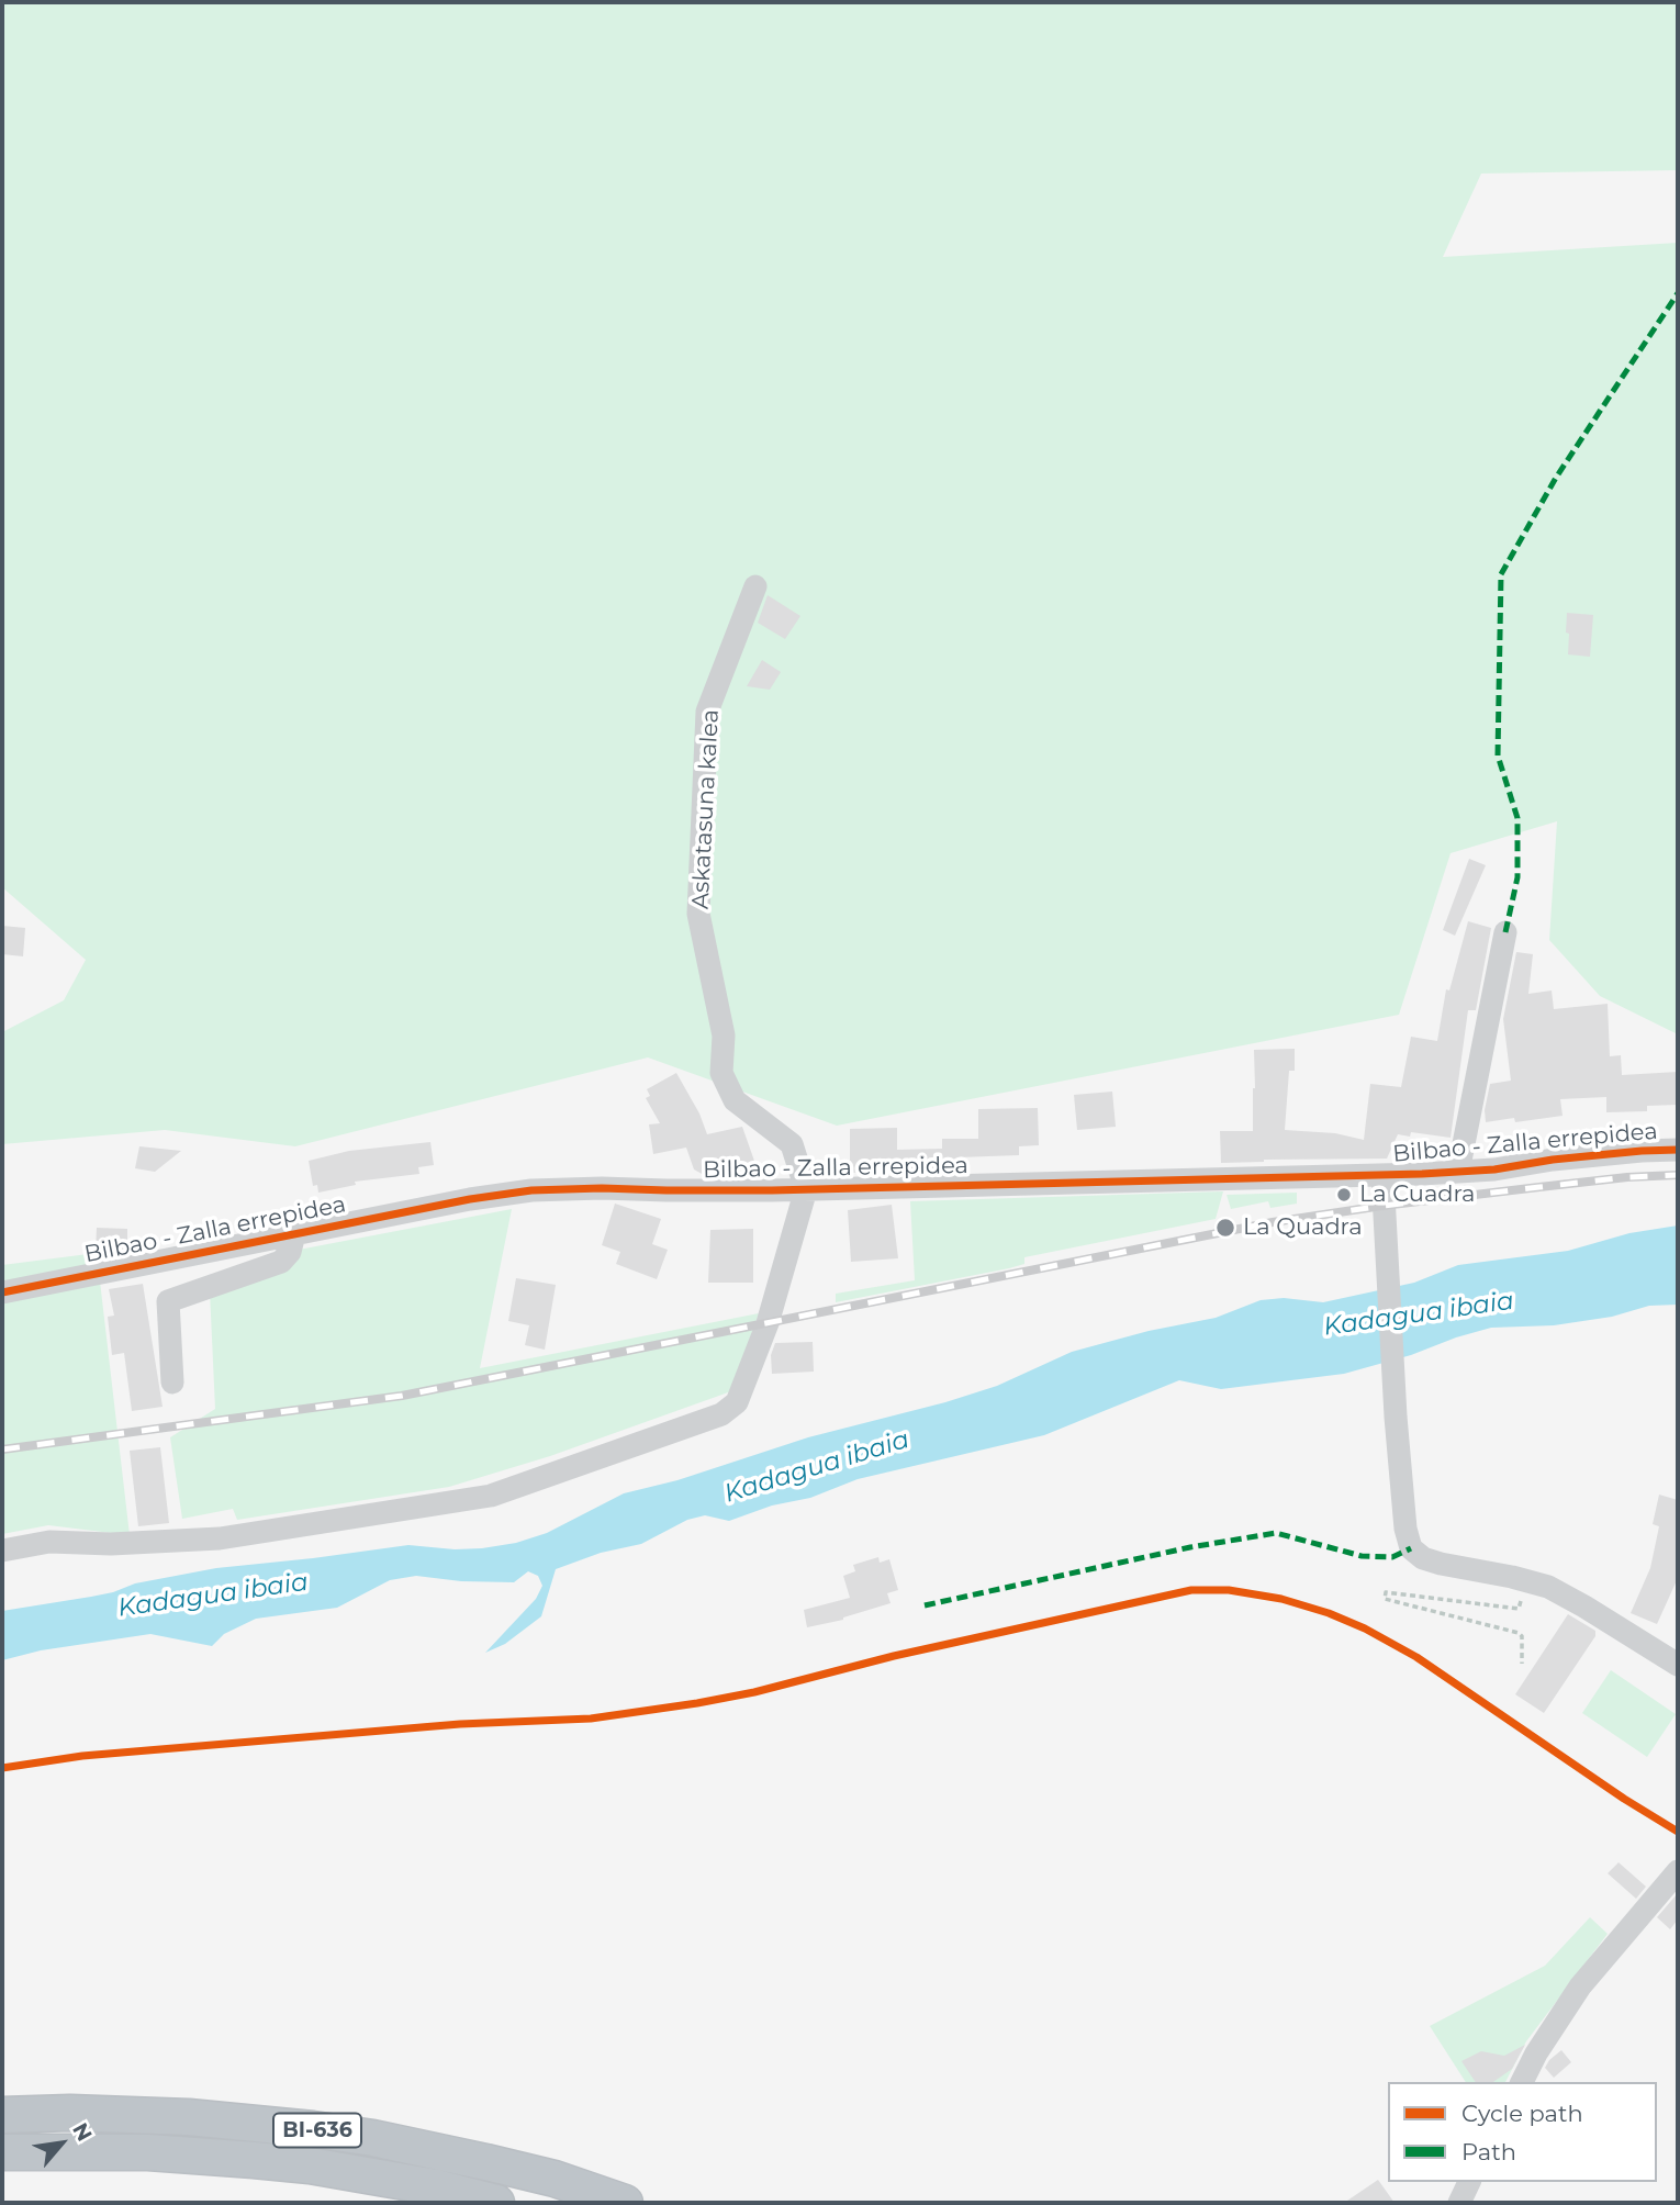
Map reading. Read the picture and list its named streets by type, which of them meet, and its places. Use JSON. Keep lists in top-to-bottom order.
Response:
{
  "streets": {
    "highway": ["BI-636"],
    "street": ["Askatasuna kalea", "Bilbao - Zalla errepidea"]
  },
  "crossings": [
    ["Askatasuna kalea", "Bilbao - Zalla errepidea"]
  ],
  "water": ["Kadagua ibaia"],
  "places": ["La Cuadra", "La Quadra"],
  "legend": ["Cycle path", "Path"],
  "north": "top right"
}
